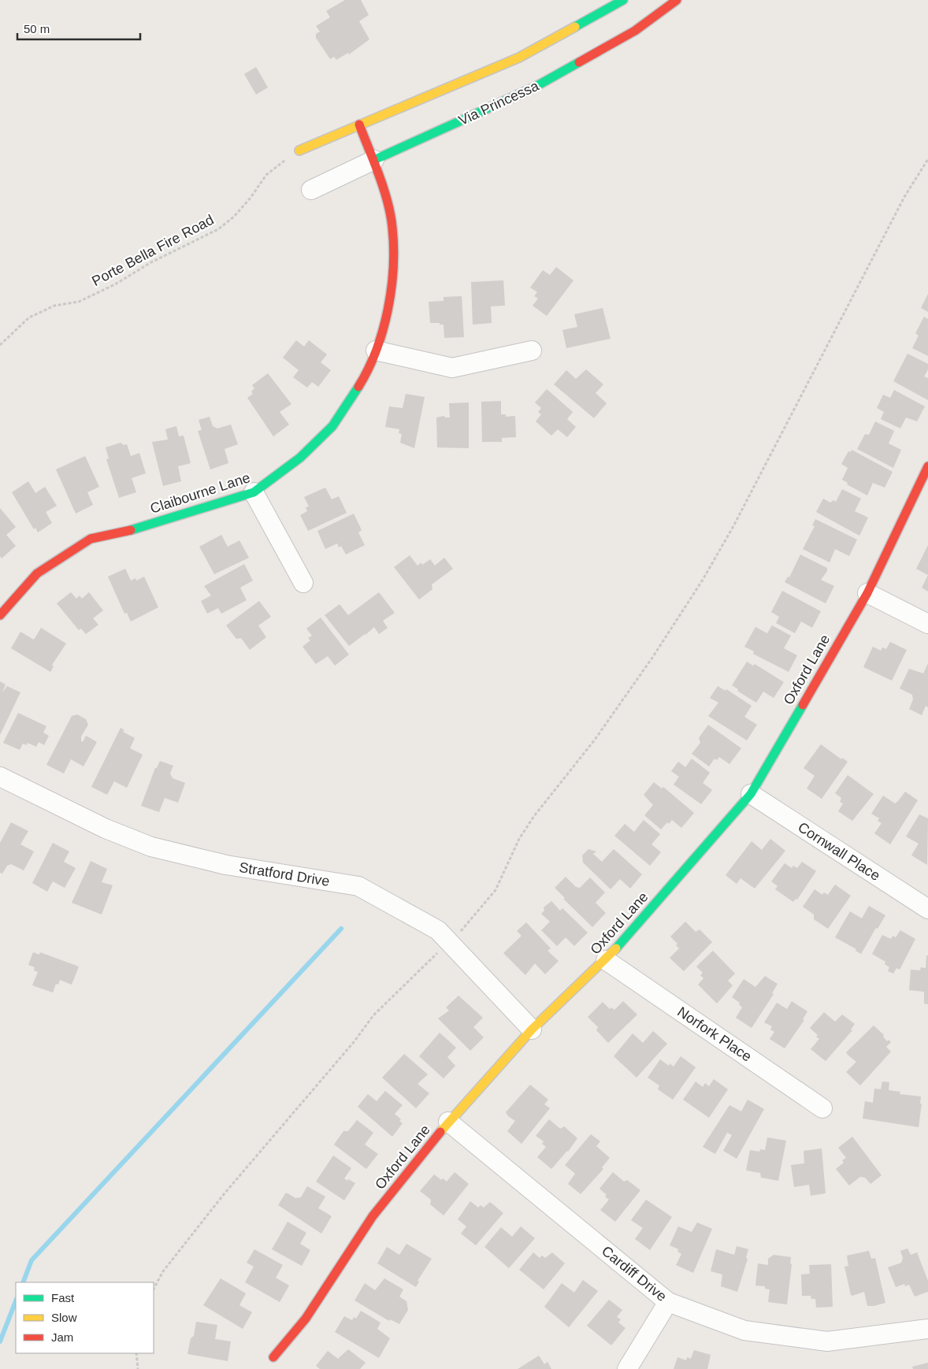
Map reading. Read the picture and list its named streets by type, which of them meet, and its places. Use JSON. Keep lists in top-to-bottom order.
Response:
{
  "streets": {
    "street": [
      "Via Princessa",
      "Claibourne Lane",
      "Oxford Lane",
      "Cornwall Place",
      "Stratford Drive",
      "Norfork Place",
      "Cardiff Drive"
    ],
    "path": ["Porte Bella Fire Road"]
  },
  "crossings": [
    ["Via Princessa", "Claibourne Lane"],
    ["Oxford Lane", "Cornwall Place"],
    ["Oxford Lane", "Stratford Drive"],
    ["Oxford Lane", "Norfork Place"],
    ["Oxford Lane", "Cardiff Drive"]
  ],
  "legend": ["Fast", "Slow", "Jam"],
  "scale_bar": "50 m"
}
